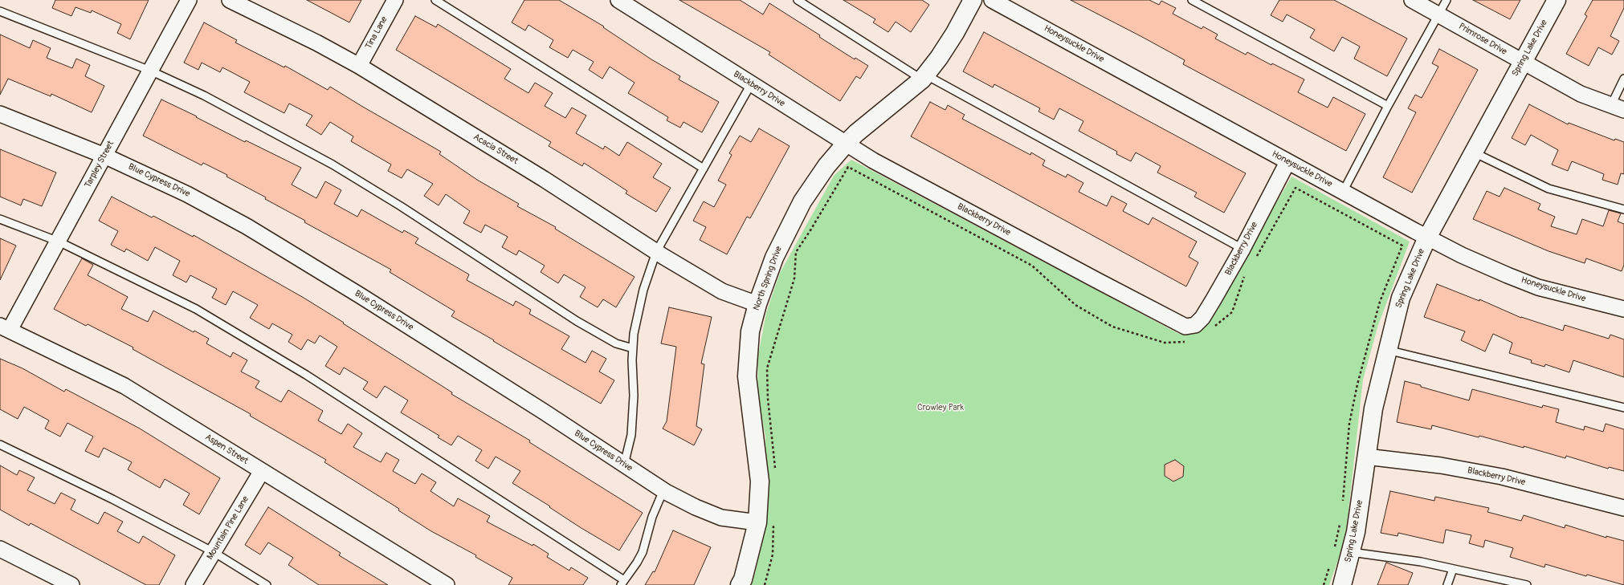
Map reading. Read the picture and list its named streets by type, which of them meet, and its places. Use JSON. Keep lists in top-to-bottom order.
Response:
{
  "streets": {
    "street": [
      "Tina Lane",
      "Primrose Drive",
      "Honeysuckle Drive",
      "Spring Lake Drive",
      "Blackberry Drive",
      "Acacia Street",
      "Tarpley Street",
      "Blue Cypress Drive",
      "North Spring Drive",
      "Aspen Street",
      "Mountain Pine Lane"
    ]
  },
  "crossings": [
    ["Tina Lane", "Acacia Street"],
    ["Primrose Drive", "Spring Lake Drive"],
    ["Honeysuckle Drive", "Spring Lake Drive"],
    ["Honeysuckle Drive", "Blackberry Drive"],
    ["Spring Lake Drive", "Blackberry Drive"],
    ["Blackberry Drive", "North Spring Drive"],
    ["Acacia Street", "North Spring Drive"],
    ["Tarpley Street", "Blue Cypress Drive"],
    ["Tarpley Street", "Aspen Street"],
    ["Blue Cypress Drive", "North Spring Drive"],
    ["Aspen Street", "Mountain Pine Lane"]
  ],
  "parks": ["Crowley Park"]
}
